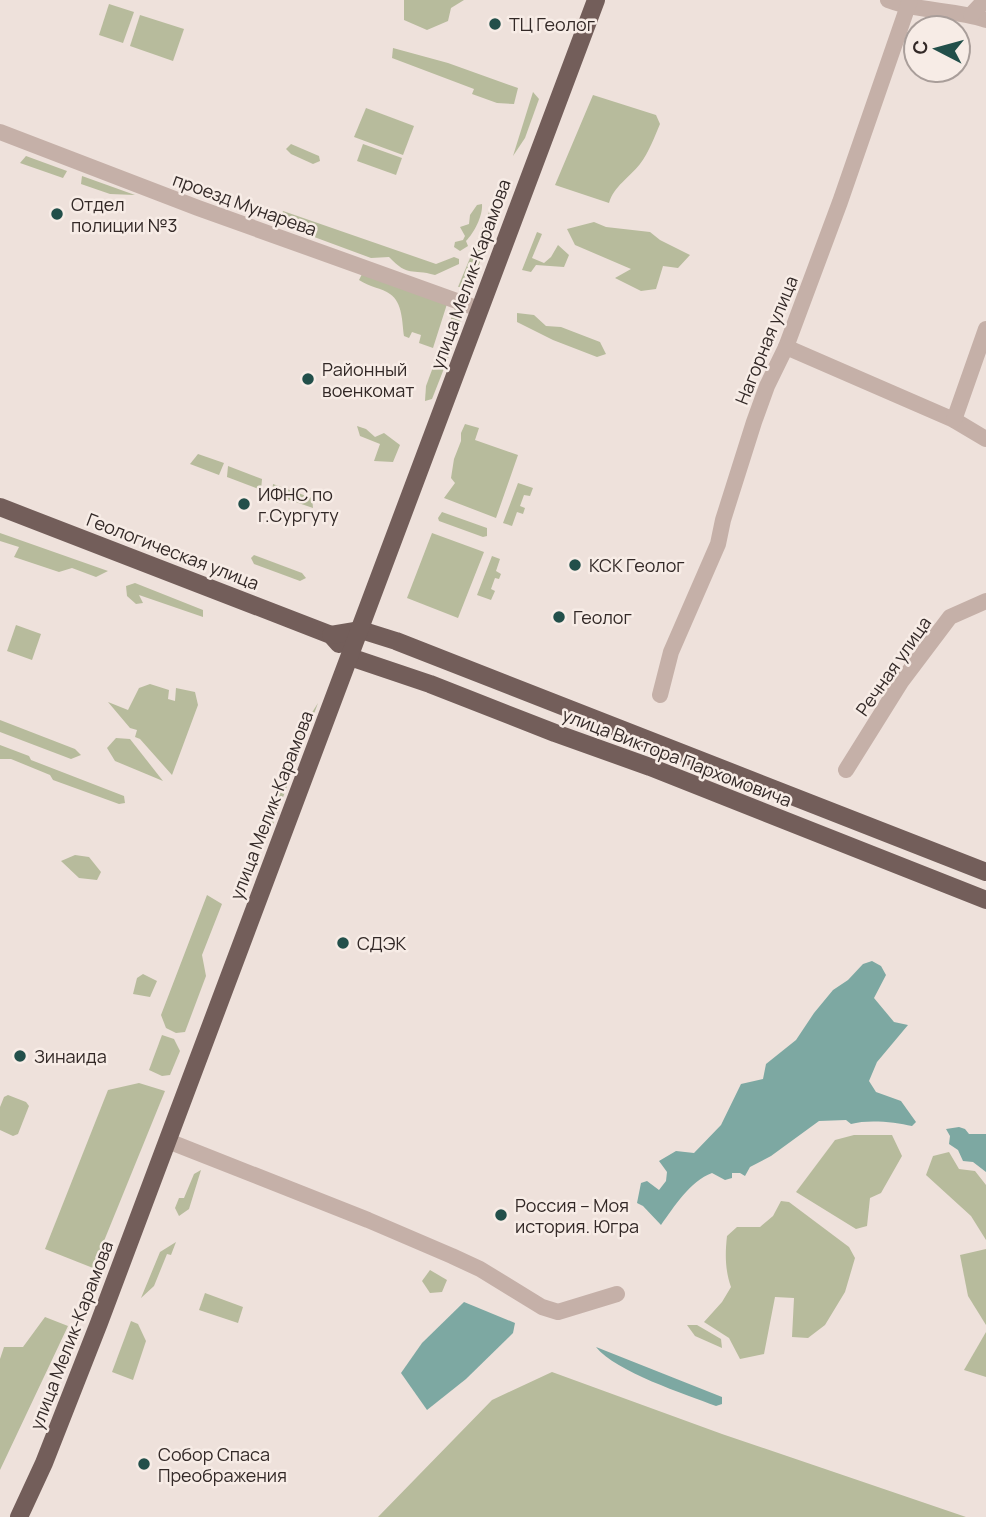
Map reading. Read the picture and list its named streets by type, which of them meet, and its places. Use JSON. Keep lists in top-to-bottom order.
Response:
{
  "streets": {
    "main road": ["улица Мелик-Карамова", "Геологическая улица", "улица Виктора Пархомовича"],
    "street": ["проезд Мунарева", "Нагорная улица", "Речная улица"]
  },
  "crossings": [
    ["проезд Мунарева", "улица Мелик-Карамова"],
    ["улица Мелик-Карамова", "Геологическая улица"],
    ["улица Мелик-Карамова", "улица Виктора Пархомовича"],
    ["Геологическая улица", "улица Виктора Пархомовича"]
  ],
  "places": [
    "ТЦ Геолог",
    "Отдел полиции №3",
    "Районный военкомат",
    "ИФНС по г.Сургуту",
    "КСК Геолог",
    "Геолог",
    "СДЭК",
    "Зинаида",
    "Россия – Моя история. Югра",
    "Собор Спаса Преображения"
  ],
  "north": "left"
}
